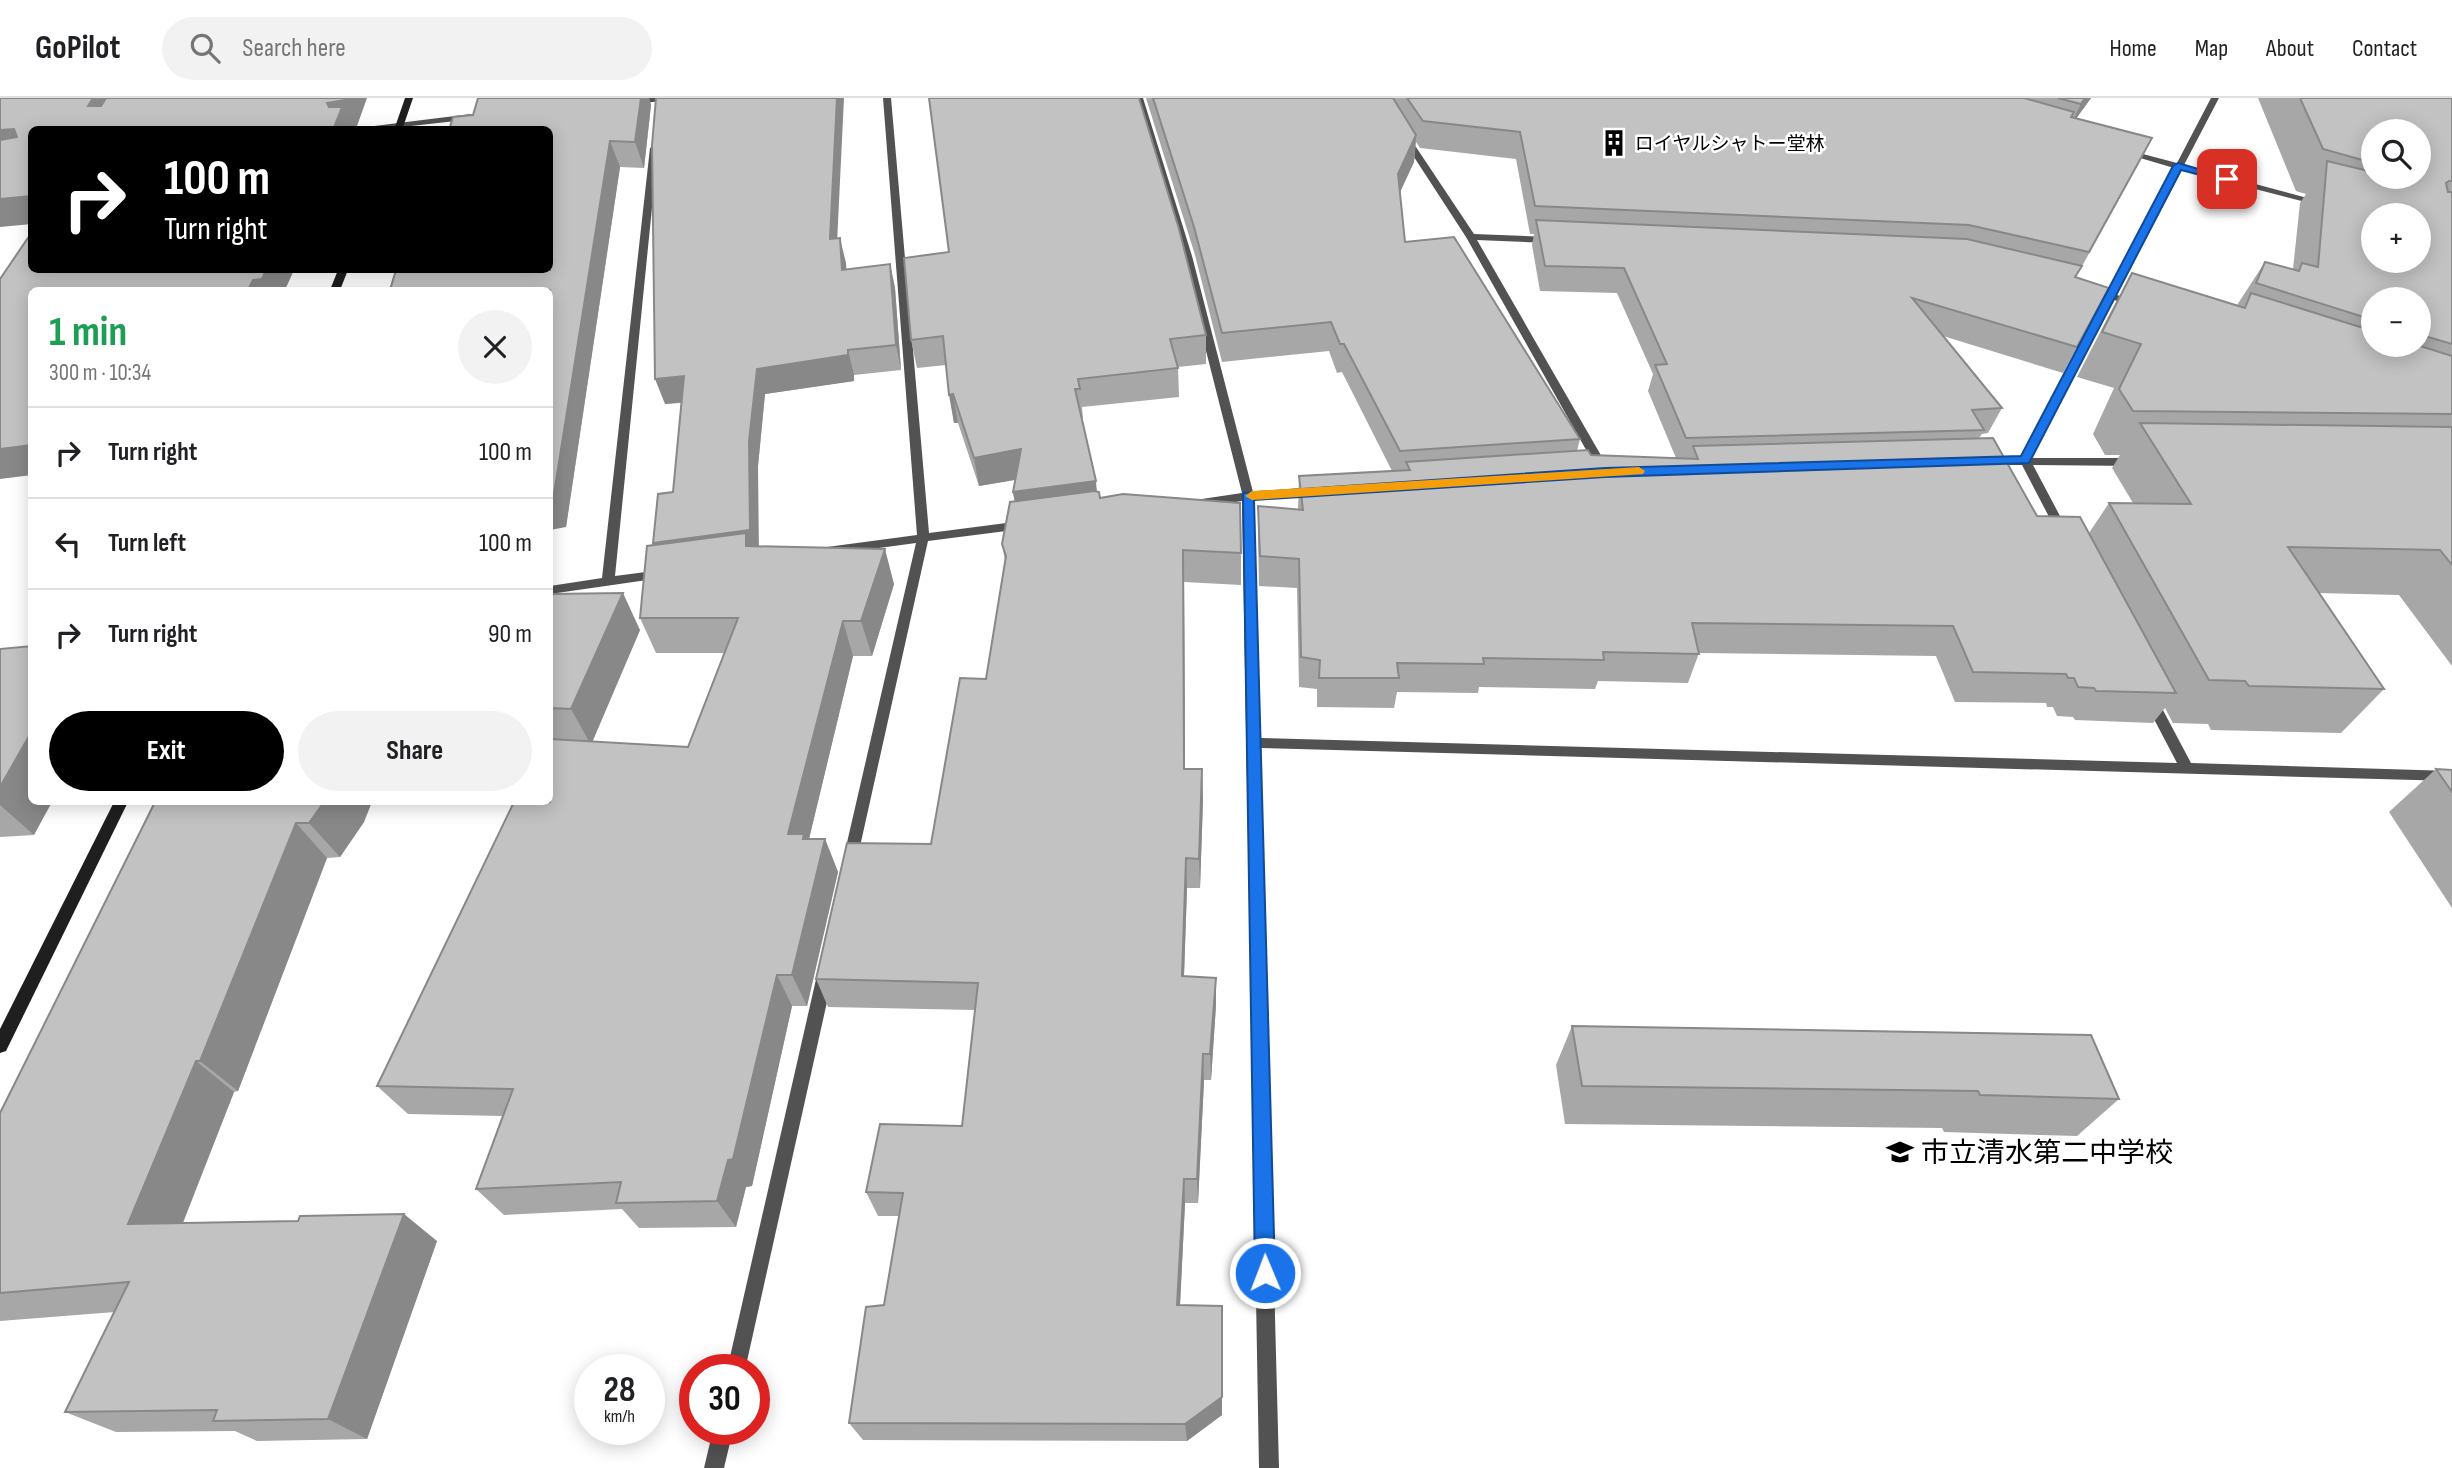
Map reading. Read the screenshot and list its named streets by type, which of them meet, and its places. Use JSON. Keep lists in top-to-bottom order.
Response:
{
  "places": {
    "building": ["ロイヤルシャトー堂林"],
    "school or university": ["市立清水第二中学校"]
  },
  "page": {
    "header": "GoPilot",
    "search": "Search here",
    "nav": [
      "Home",
      "Map",
      "About",
      "Contact"
    ],
    "map_buttons": ["+", "−"],
    "turn": ["100 m", "Turn right"],
    "heading": ["1 min", "300 m · 10:34"],
    "list": [
      {
        "name": "Turn right",
        "value": "100 m"
      },
      {
        "name": "Turn left",
        "value": "100 m"
      },
      {
        "name": "Turn right",
        "value": "90 m"
      }
    ],
    "buttons": ["Exit", "Share"],
    "speed": "28 km/h",
    "limit": "30"
  }
}
